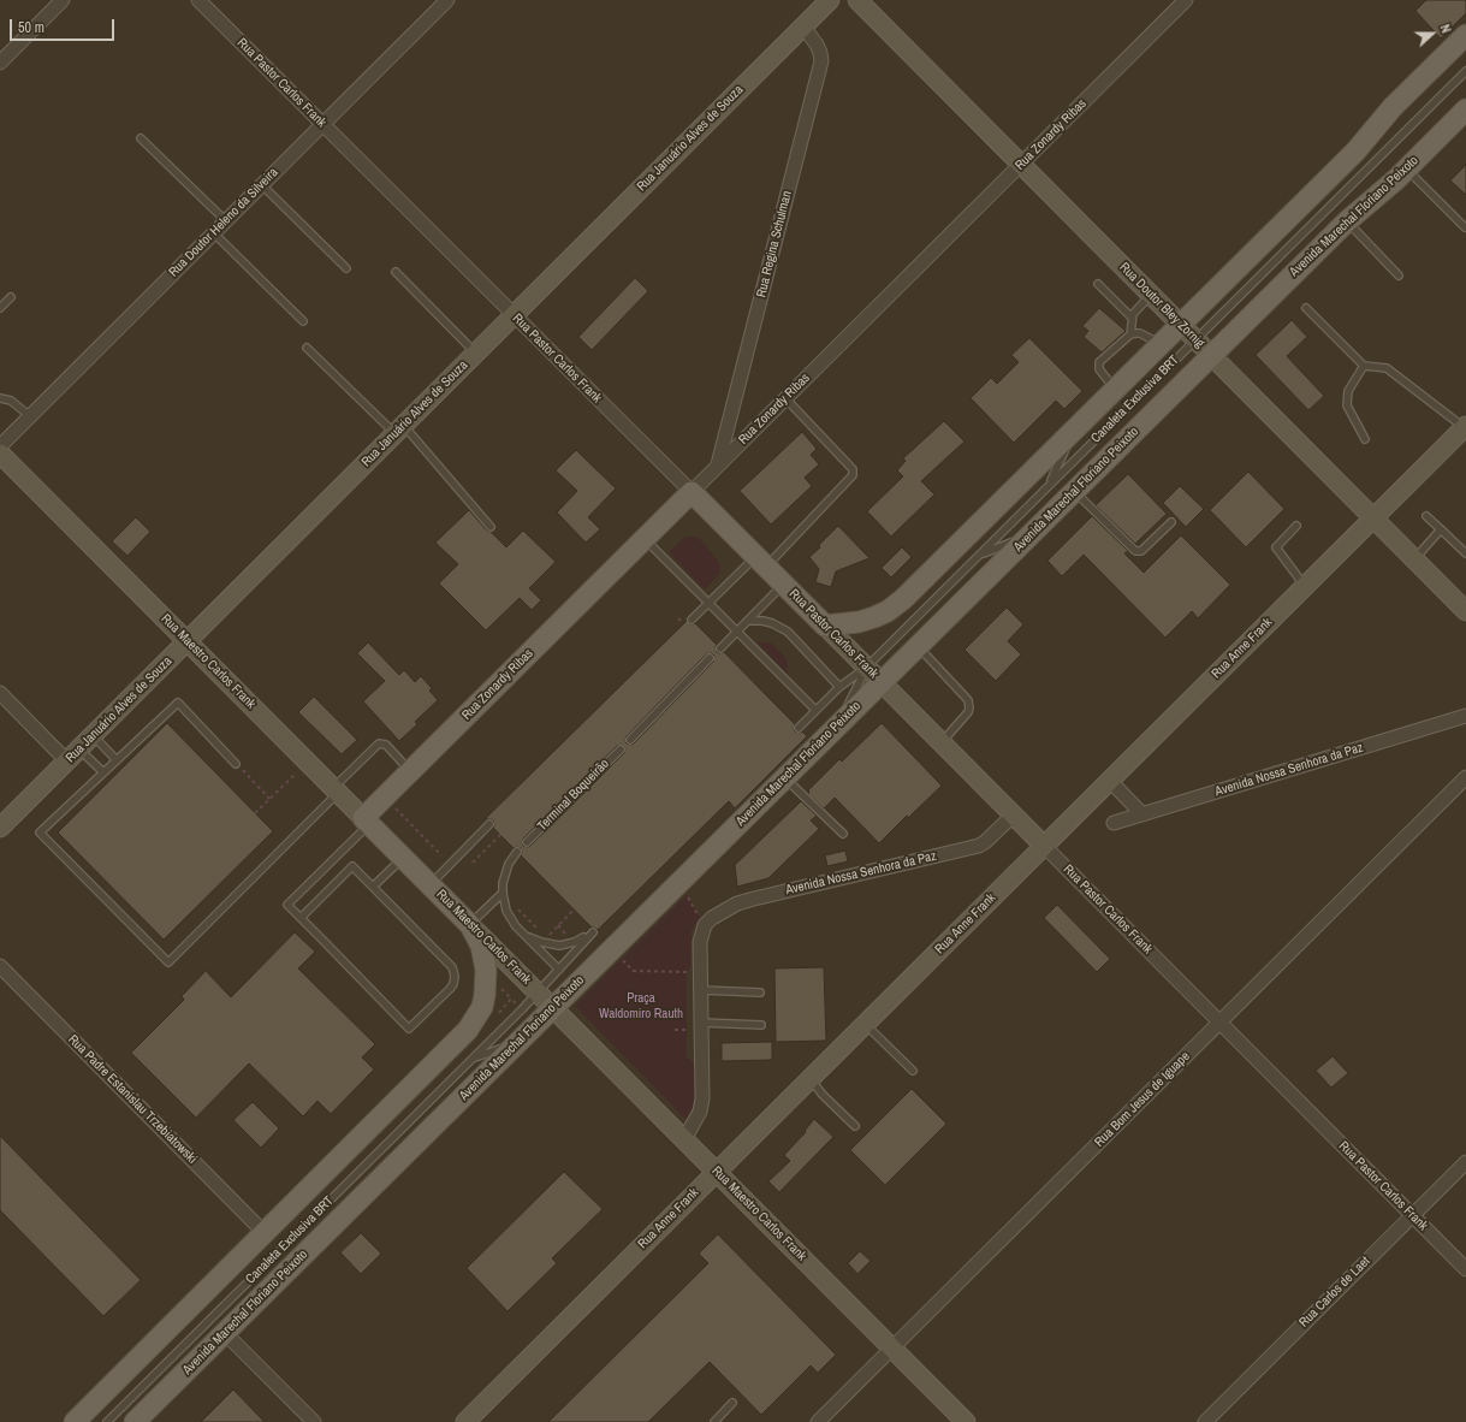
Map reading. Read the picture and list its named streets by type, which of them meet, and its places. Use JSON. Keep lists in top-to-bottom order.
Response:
{
  "streets": {
    "main road": [
      "Rua Pastor Carlos Frank",
      "Rua Zonardy Ribas",
      "Avenida Marechal Floriano Peixoto",
      "Rua Maestro Carlos Frank"
    ],
    "street": [
      "Rua Januário Alves de Souza",
      "Rua Doutor Heleno da Silveira",
      "Rua Regina Schulman",
      "Rua Doutor Bley Zornig",
      "Rua Anne Frank",
      "Avenida Nossa Senhora da Paz",
      "Rua Padre Estanislau Trzebiatowski",
      "Rua Bom Jesus de Iguape",
      "Rua Carlos de Laet"
    ],
    "lane": ["Canaleta Exclusiva BRT", "Terminal Boqueirão"]
  },
  "crossings": [
    ["Rua Pastor Carlos Frank", "Rua Zonardy Ribas"],
    ["Rua Pastor Carlos Frank", "Rua Januário Alves de Souza"],
    ["Rua Pastor Carlos Frank", "Avenida Marechal Floriano Peixoto"],
    ["Rua Pastor Carlos Frank", "Rua Doutor Heleno da Silveira"],
    ["Rua Pastor Carlos Frank", "Canaleta Exclusiva BRT"],
    ["Rua Pastor Carlos Frank", "Rua Anne Frank"],
    ["Rua Pastor Carlos Frank", "Avenida Nossa Senhora da Paz"],
    ["Rua Pastor Carlos Frank", "Rua Bom Jesus de Iguape"],
    ["Rua Pastor Carlos Frank", "Rua Carlos de Laet"],
    ["Rua Zonardy Ribas", "Rua Regina Schulman"],
    ["Rua Zonardy Ribas", "Rua Doutor Bley Zornig"],
    ["Rua Zonardy Ribas", "Rua Maestro Carlos Frank"],
    ["Rua Januário Alves de Souza", "Rua Regina Schulman"],
    ["Rua Januário Alves de Souza", "Rua Maestro Carlos Frank"],
    ["Avenida Marechal Floriano Peixoto", "Rua Doutor Bley Zornig"],
    ["Avenida Marechal Floriano Peixoto", "Canaleta Exclusiva BRT"],
    ["Avenida Marechal Floriano Peixoto", "Rua Maestro Carlos Frank"],
    ["Rua Doutor Bley Zornig", "Canaleta Exclusiva BRT"],
    ["Rua Doutor Bley Zornig", "Rua Anne Frank"],
    ["Canaleta Exclusiva BRT", "Rua Maestro Carlos Frank"],
    ["Rua Anne Frank", "Rua Maestro Carlos Frank"],
    ["Rua Maestro Carlos Frank", "Rua Bom Jesus de Iguape"]
  ],
  "parks": ["Praça Waldomiro Rauth"],
  "scale_bar": "50 m",
  "north": "right"
}
